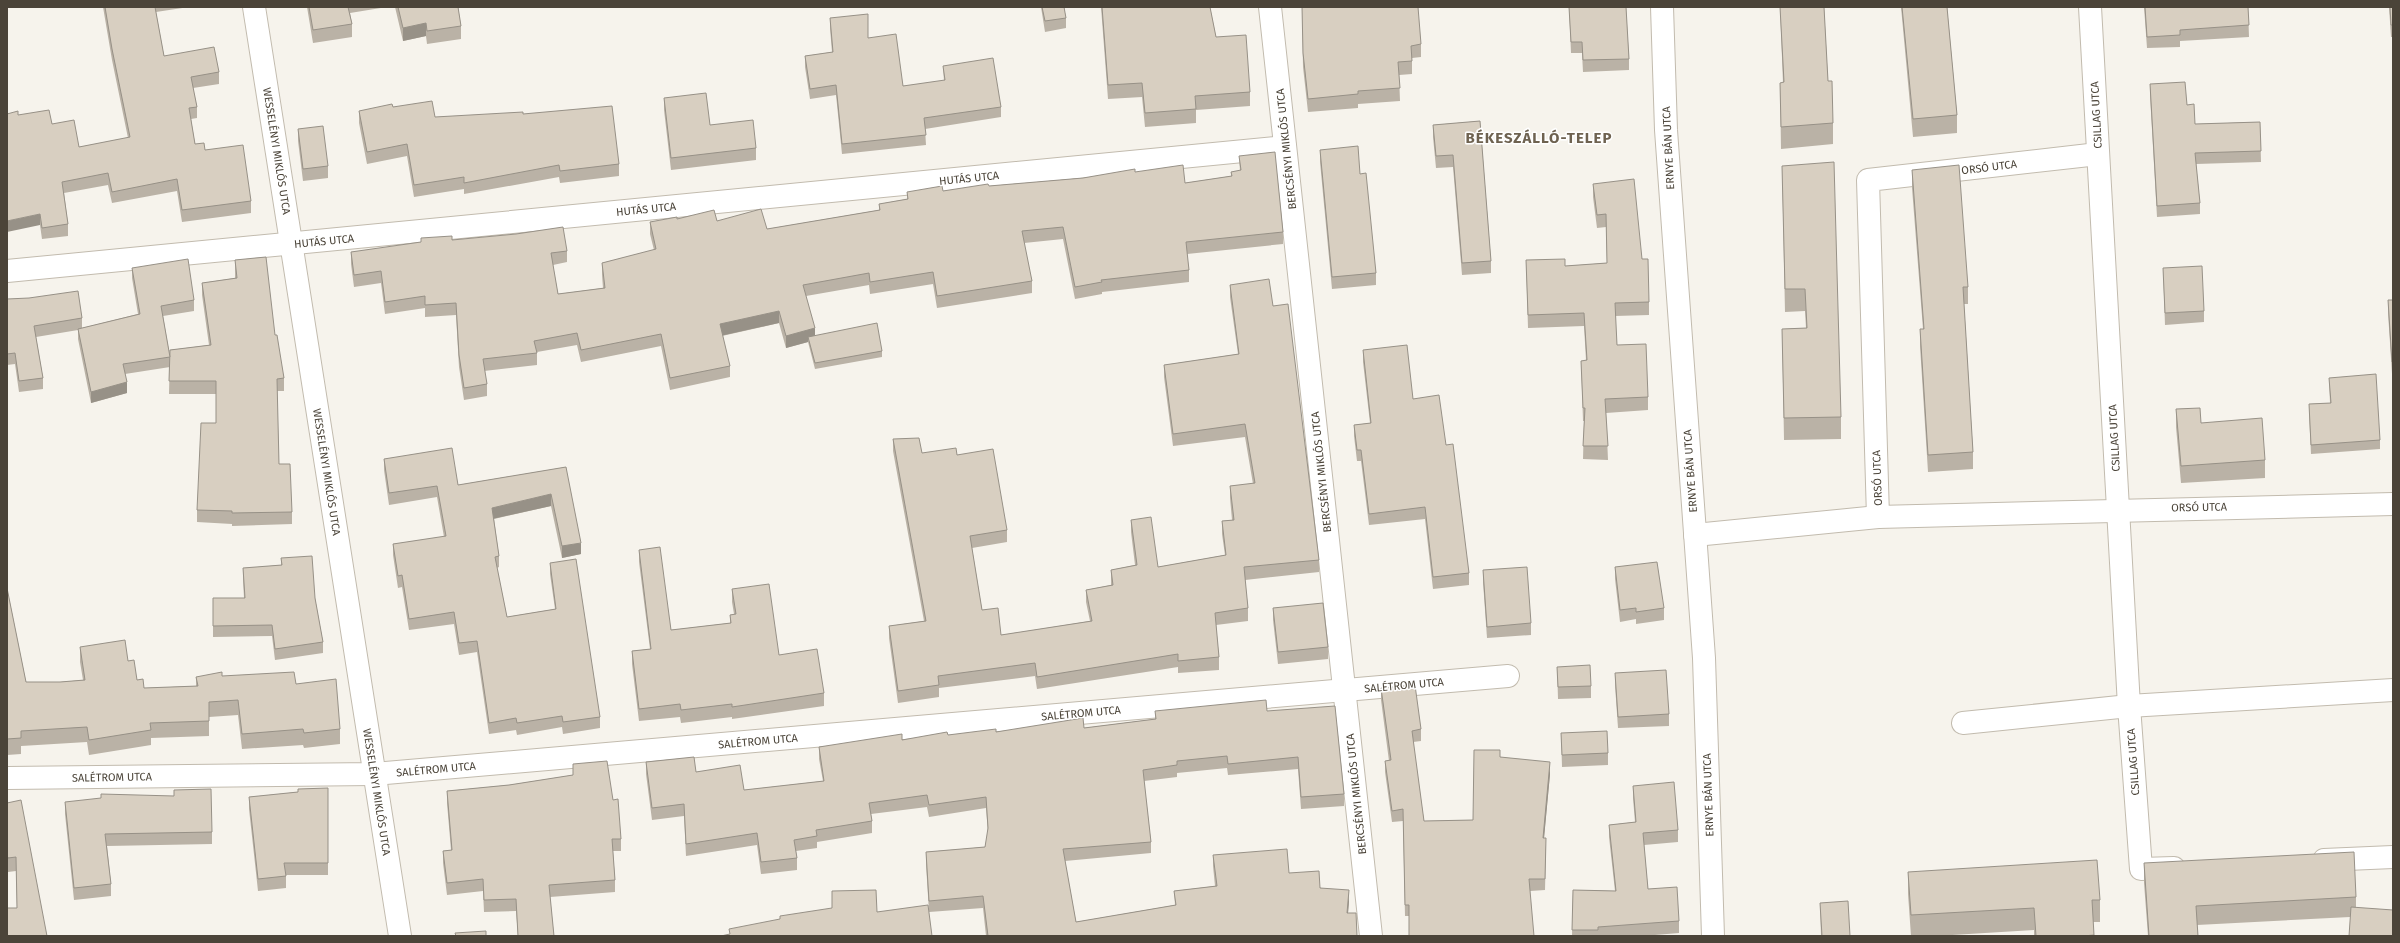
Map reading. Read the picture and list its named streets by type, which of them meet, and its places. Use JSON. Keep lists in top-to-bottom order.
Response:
{
  "streets": {
    "street": [
      "CSILLAG UTCA",
      "ERNYE BÁN UTCA",
      "BERCSÉNYI MIKLÓS UTCA",
      "WESSELÉNYI MIKLÓS UTCA",
      "ORSÓ UTCA",
      "HUTÁS UTCA",
      "SALÉTROM UTCA"
    ]
  },
  "crossings": [
    ["CSILLAG UTCA", "ORSÓ UTCA"],
    ["BERCSÉNYI MIKLÓS UTCA", "HUTÁS UTCA"],
    ["BERCSÉNYI MIKLÓS UTCA", "SALÉTROM UTCA"],
    ["WESSELÉNYI MIKLÓS UTCA", "HUTÁS UTCA"],
    ["WESSELÉNYI MIKLÓS UTCA", "SALÉTROM UTCA"]
  ],
  "districts": ["BÉKESZÁLLÓ-TELEP"]
}
